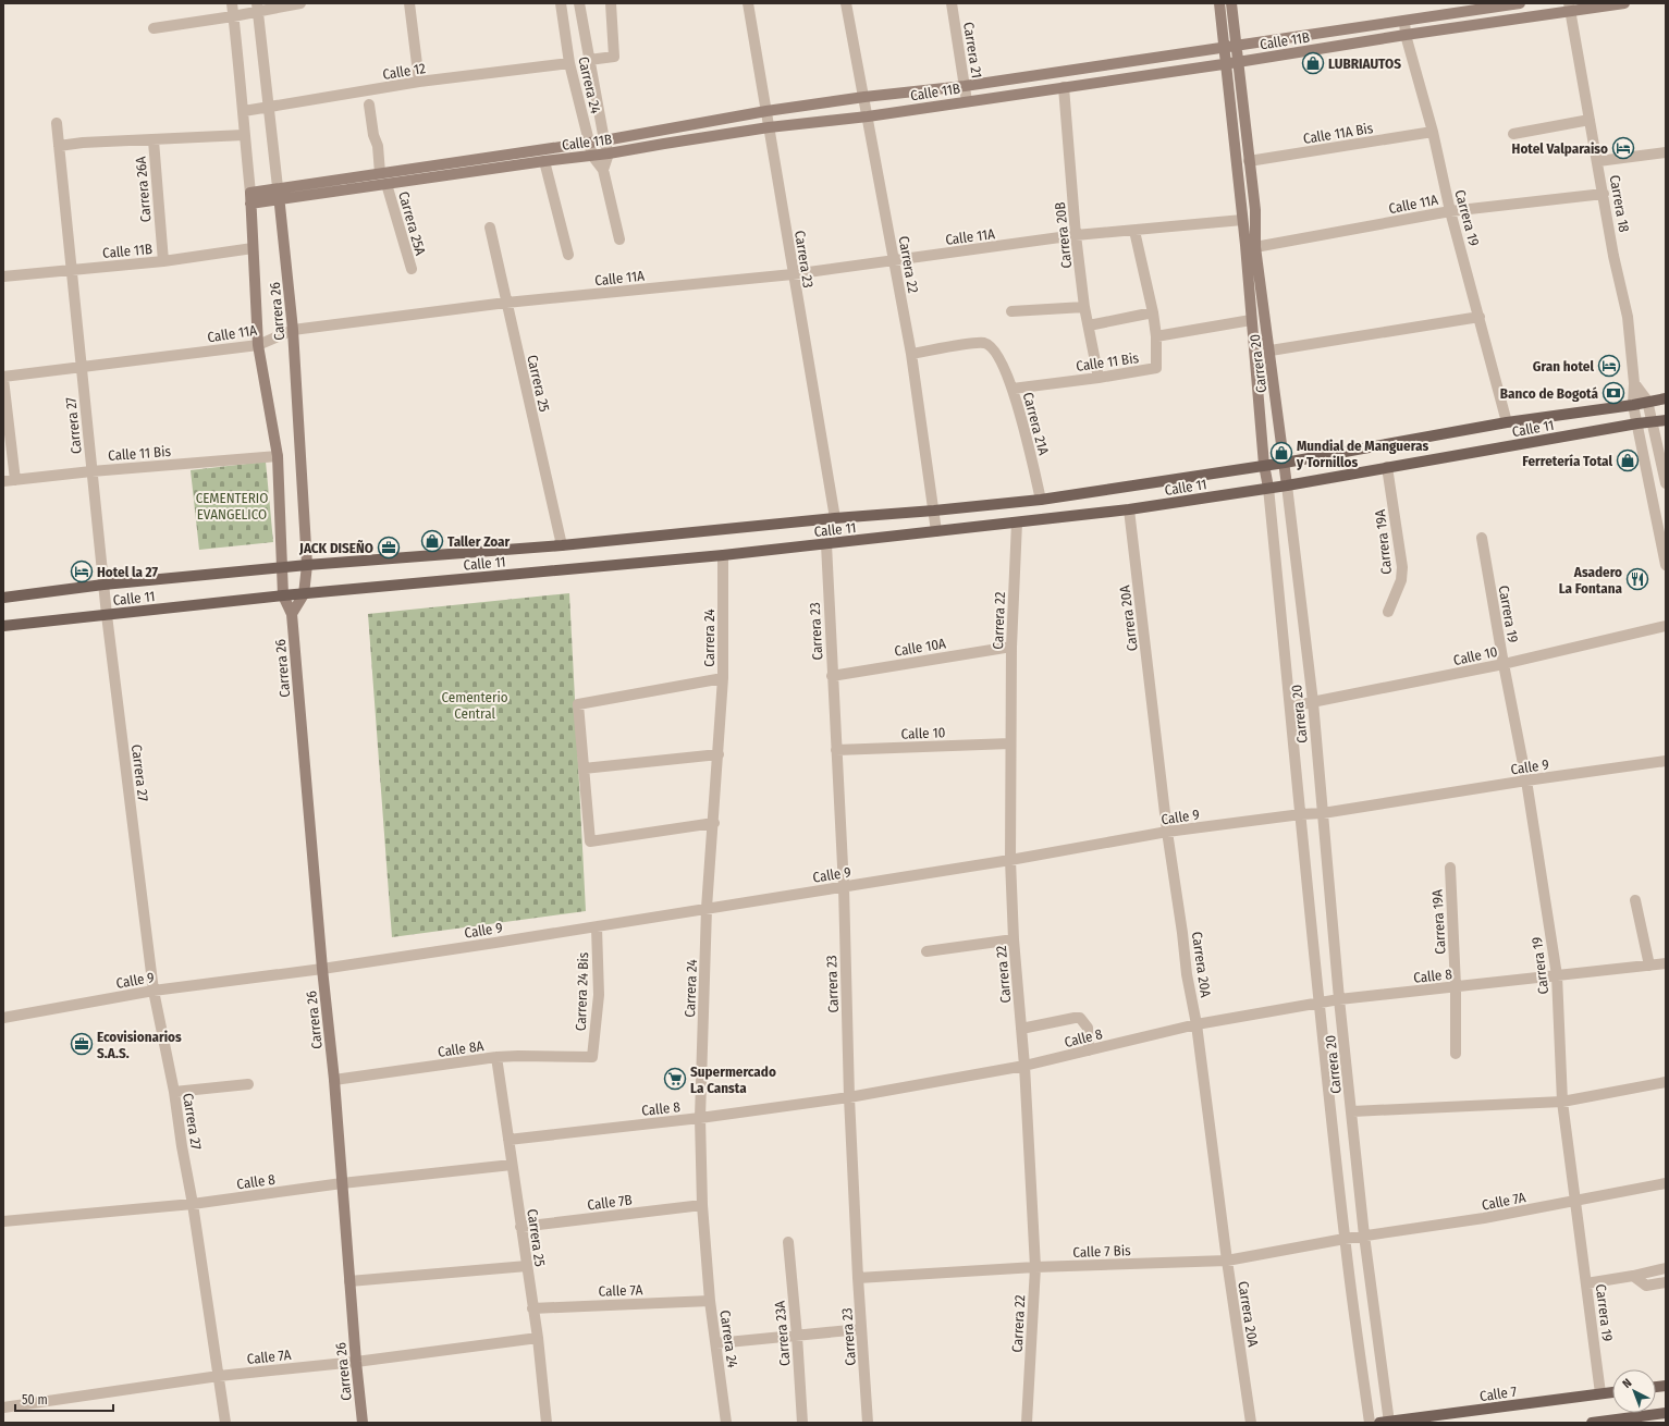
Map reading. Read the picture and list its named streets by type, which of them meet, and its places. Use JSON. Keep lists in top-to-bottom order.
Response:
{
  "streets": {
    "main road": ["Calle 11", "Calle 7"],
    "street": [
      "Calle 11B",
      "Carrera 21",
      "Calle 12",
      "Carrera 24",
      "Calle 11A Bis",
      "Carrera 26A",
      "Calle 11A",
      "Carrera 18",
      "Carrera 19",
      "Carrera 25A",
      "Carrera 20B",
      "Carrera 23",
      "Carrera 22",
      "Carrera 26",
      "Calle 11 Bis",
      "Carrera 20",
      "Carrera 25",
      "Carrera 21A",
      "Carrera 27",
      "Carrera 19A",
      "Carrera 20A",
      "Calle 10A",
      "Calle 10",
      "Calle 9",
      "Calle 8",
      "Carrera 24 Bis",
      "Calle 8A",
      "Calle 7A",
      "Calle 7B",
      "Calle 7 Bis",
      "Carrera 23A"
    ]
  },
  "crossings": [
    ["Calle 11B", "Carrera 21"],
    ["Calle 11B", "Carrera 24"],
    ["Calle 11B", "Carrera 26A"],
    ["Calle 11B", "Carrera 18"],
    ["Calle 11B", "Carrera 19"],
    ["Calle 11B", "Carrera 25A"],
    ["Calle 11B", "Carrera 20B"],
    ["Calle 11B", "Carrera 23"],
    ["Calle 11B", "Carrera 22"],
    ["Calle 11B", "Carrera 26"],
    ["Calle 11B", "Carrera 20"],
    ["Calle 11B", "Carrera 27"],
    ["Calle 12", "Carrera 24"],
    ["Calle 12", "Carrera 26"],
    ["Carrera 24", "Calle 11"],
    ["Carrera 24", "Calle 9"],
    ["Carrera 24", "Calle 8"],
    ["Carrera 24", "Calle 7A"],
    ["Carrera 24", "Calle 7B"],
    ["Calle 11A Bis", "Carrera 19"],
    ["Calle 11A Bis", "Carrera 20"],
    ["Calle 11A", "Carrera 18"],
    ["Calle 11A", "Carrera 19"],
    ["Calle 11A", "Carrera 20B"],
    ["Calle 11A", "Carrera 23"],
    ["Calle 11A", "Carrera 22"],
    ["Calle 11A", "Carrera 26"],
    ["Calle 11A", "Carrera 20"],
    ["Calle 11A", "Carrera 25"],
    ["Calle 11A", "Carrera 27"],
    ["Carrera 18", "Calle 11"],
    ["Carrera 19", "Calle 11"],
    ["Carrera 19", "Calle 10"],
    ["Carrera 19", "Calle 9"],
    ["Carrera 19", "Calle 8"],
    ["Carrera 19", "Calle 7A"],
    ["Carrera 19", "Calle 7"],
    ["Carrera 20B", "Calle 11 Bis"],
    ["Carrera 23", "Calle 11"],
    ["Carrera 23", "Calle 10A"],
    ["Carrera 23", "Calle 10"],
    ["Carrera 23", "Calle 9"],
    ["Carrera 23", "Calle 8"],
    ["Carrera 23", "Calle 7 Bis"],
    ["Carrera 22", "Carrera 21A"],
    ["Carrera 22", "Calle 11"],
    ["Carrera 22", "Calle 10A"],
    ["Carrera 22", "Calle 10"],
    ["Carrera 22", "Calle 9"],
    ["Carrera 22", "Calle 8"],
    ["Carrera 22", "Calle 7 Bis"],
    ["Carrera 26", "Calle 11 Bis"],
    ["Carrera 26", "Calle 11"],
    ["Carrera 26", "Calle 9"],
    ["Carrera 26", "Calle 8"],
    ["Carrera 26", "Calle 8A"],
    ["Carrera 26", "Calle 7A"],
    ["Calle 11 Bis", "Carrera 21A"],
    ["Calle 11 Bis", "Carrera 27"],
    ["Carrera 20", "Calle 11"],
    ["Carrera 20", "Calle 10"],
    ["Carrera 20", "Calle 9"],
    ["Carrera 20", "Calle 8"],
    ["Carrera 20", "Calle 7A"],
    ["Carrera 20", "Calle 7 Bis"],
    ["Carrera 20", "Calle 7"],
    ["Carrera 25", "Calle 11"],
    ["Carrera 25", "Calle 8"],
    ["Carrera 25", "Calle 8A"],
    ["Carrera 25", "Calle 7A"],
    ["Carrera 25", "Calle 7B"],
    ["Carrera 21A", "Calle 11"],
    ["Carrera 27", "Calle 11"],
    ["Carrera 27", "Calle 9"],
    ["Carrera 27", "Calle 8"],
    ["Carrera 27", "Calle 7A"],
    ["Calle 11", "Carrera 19A"],
    ["Calle 11", "Carrera 20A"],
    ["Carrera 19A", "Calle 8"],
    ["Carrera 20A", "Calle 9"],
    ["Carrera 20A", "Calle 8"],
    ["Carrera 20A", "Calle 7 Bis"],
    ["Calle 9", "Carrera 24 Bis"],
    ["Carrera 24 Bis", "Calle 8A"],
    ["Calle 7A", "Calle 7 Bis"]
  ],
  "parks": ["CEMENTERIO EVANGELICO", "Cementerio Central"],
  "places": {
    "shop": [
      "LUBRIAUTOS",
      "Mundial de Mangueras y Tornillos",
      "Ferretería Total",
      "Taller Zoar"
    ],
    "hotel": ["Hotel Valparaiso", "Gran hotel", "Hotel la 27"],
    "bank": ["Banco de Bogotá"],
    "office": ["JACK DISEÑO", "Ecovisionarios S.A.S."],
    "restaurant": ["Asadero La Fontana"],
    "supermarket": ["Supermercado La Cansta"]
  },
  "scale_bar": "50 m",
  "north": "top left"
}
